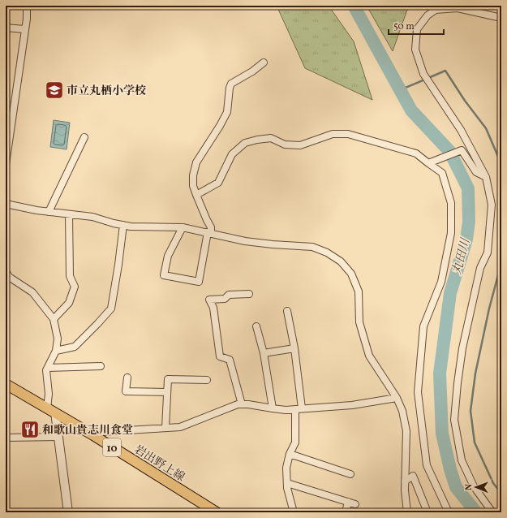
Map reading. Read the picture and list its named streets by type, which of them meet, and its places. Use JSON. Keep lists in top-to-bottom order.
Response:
{
  "streets": {
    "main road": ["10", "岩出野上線"]
  },
  "water": ["丸田川"],
  "places": {
    "school or university": ["市立丸栖小学校"],
    "restaurant": ["和歌山貴志川食堂"]
  },
  "scale_bar": "50 m",
  "north": "left"
}
